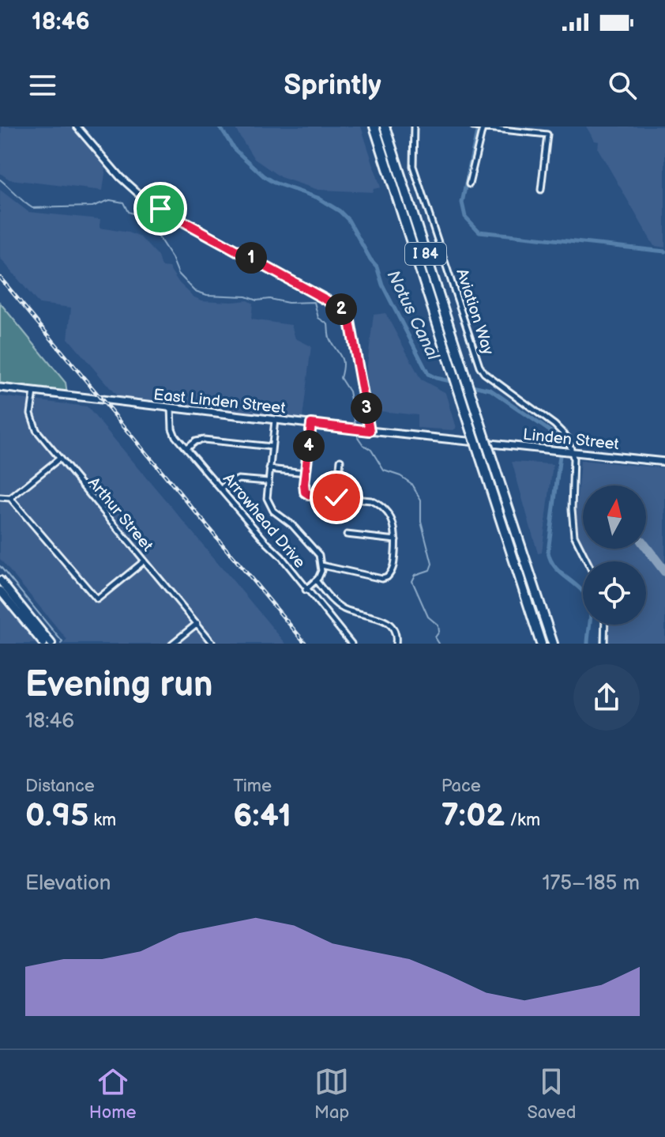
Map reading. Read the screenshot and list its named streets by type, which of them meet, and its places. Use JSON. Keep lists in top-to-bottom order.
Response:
{
  "streets": {
    "highway": ["I 84"],
    "main road": ["East Linden Street", "Linden Street"],
    "street": ["Aviation Way", "Arthur Street", "Arrowhead Drive"]
  },
  "crossings": [
    ["Aviation Way", "Linden Street"],
    ["East Linden Street", "Linden Street"],
    ["East Linden Street", "Arthur Street"],
    ["East Linden Street", "Arrowhead Drive"]
  ],
  "water": ["Notus Canal"],
  "north": "top",
  "page": {
    "status": "18:46",
    "header": "Sprintly",
    "pins": [
      "1",
      "2",
      "3",
      "4"
    ],
    "heading": ["Evening run", "18:46"],
    "stats": [
      ["Distance", "0.95 km"],
      ["Time", "6:41"],
      ["Pace", "7:02 /km"]
    ],
    "chart": ["Elevation", "175–185 m"],
    "tabs": ["Home", "Map", "Saved"]
  }
}
